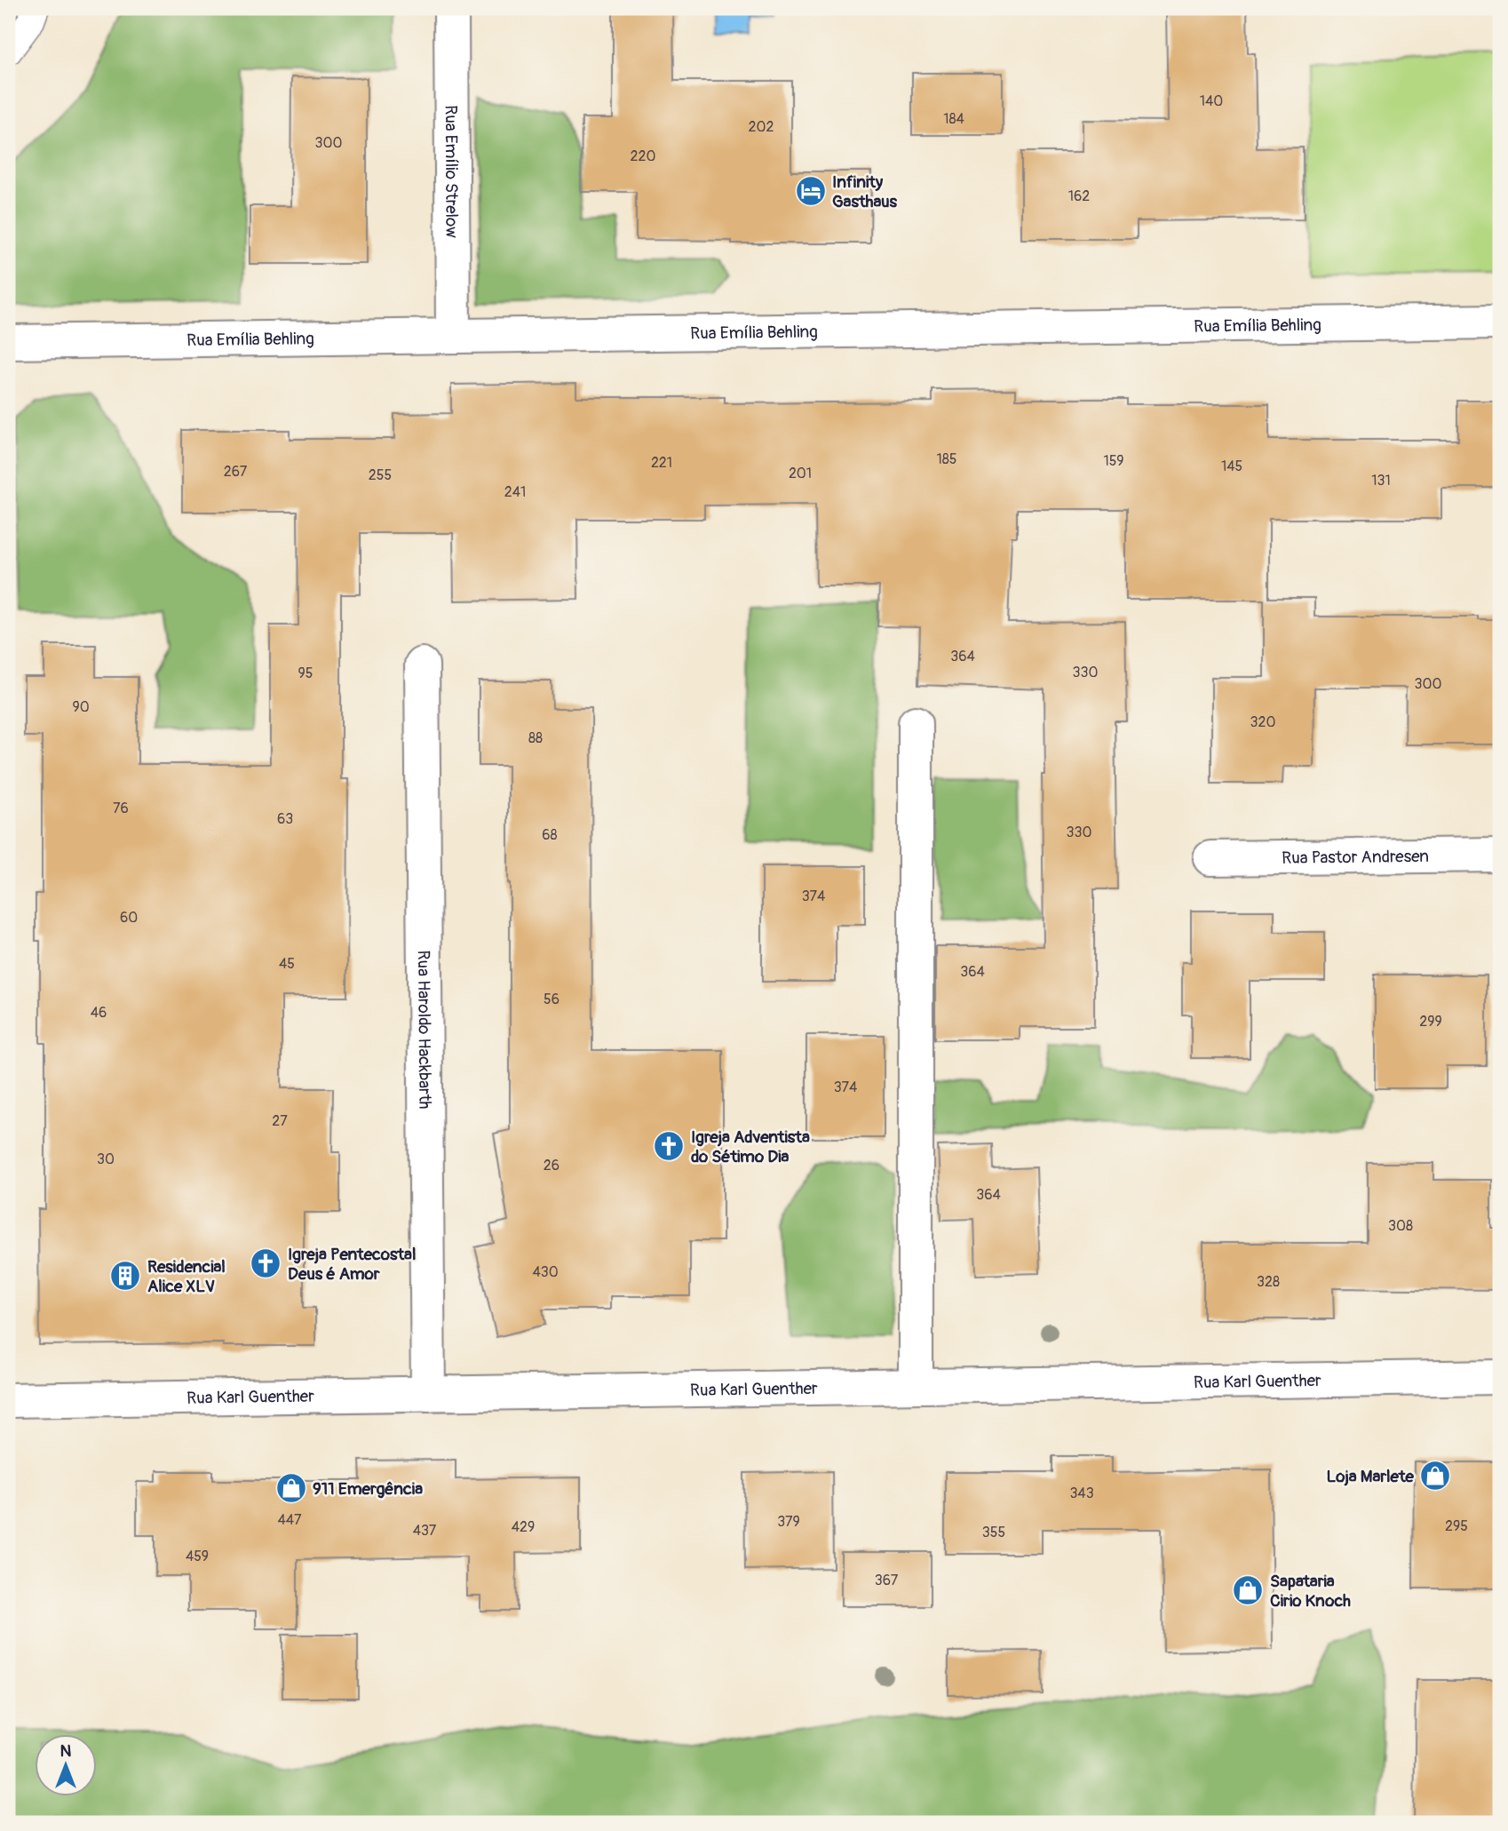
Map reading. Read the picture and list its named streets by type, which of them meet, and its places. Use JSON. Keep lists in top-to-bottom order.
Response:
{
  "streets": {
    "street": [
      "Rua Emílio Strelow",
      "Rua Emília Behling",
      "Rua Pastor Andresen",
      "Rua Haroldo Hackbarth",
      "Rua Karl Guenther"
    ]
  },
  "crossings": [
    ["Rua Emílio Strelow", "Rua Emília Behling"],
    ["Rua Haroldo Hackbarth", "Rua Karl Guenther"]
  ],
  "places": {
    "hotel": ["Infinity Gasthaus"],
    "church": ["Igreja Adventista do Sétimo Dia", "Igreja Pentecostal Deus é Amor"],
    "building": ["Residencial Alice XLV"],
    "shop": ["Loja Marlete", "911 Emergência", "Sapataria Cirio Knoch"]
  },
  "house_numbers": [
    "140",
    "184",
    "202",
    "300",
    "220",
    "162",
    "185",
    "159",
    "221",
    "145",
    "267",
    "201",
    "255",
    "131",
    "241",
    "364",
    "330",
    "95",
    "300",
    "90",
    "320",
    "88",
    "76",
    "63",
    "330",
    "68",
    "374",
    "60",
    "45",
    "364",
    "56",
    "46",
    "299",
    "374",
    "27",
    "30",
    "26",
    "364",
    "308",
    "430",
    "328",
    "343",
    "447",
    "379",
    "295",
    "429",
    "437",
    "355",
    "459",
    "367"
  ],
  "north": "top"
}
